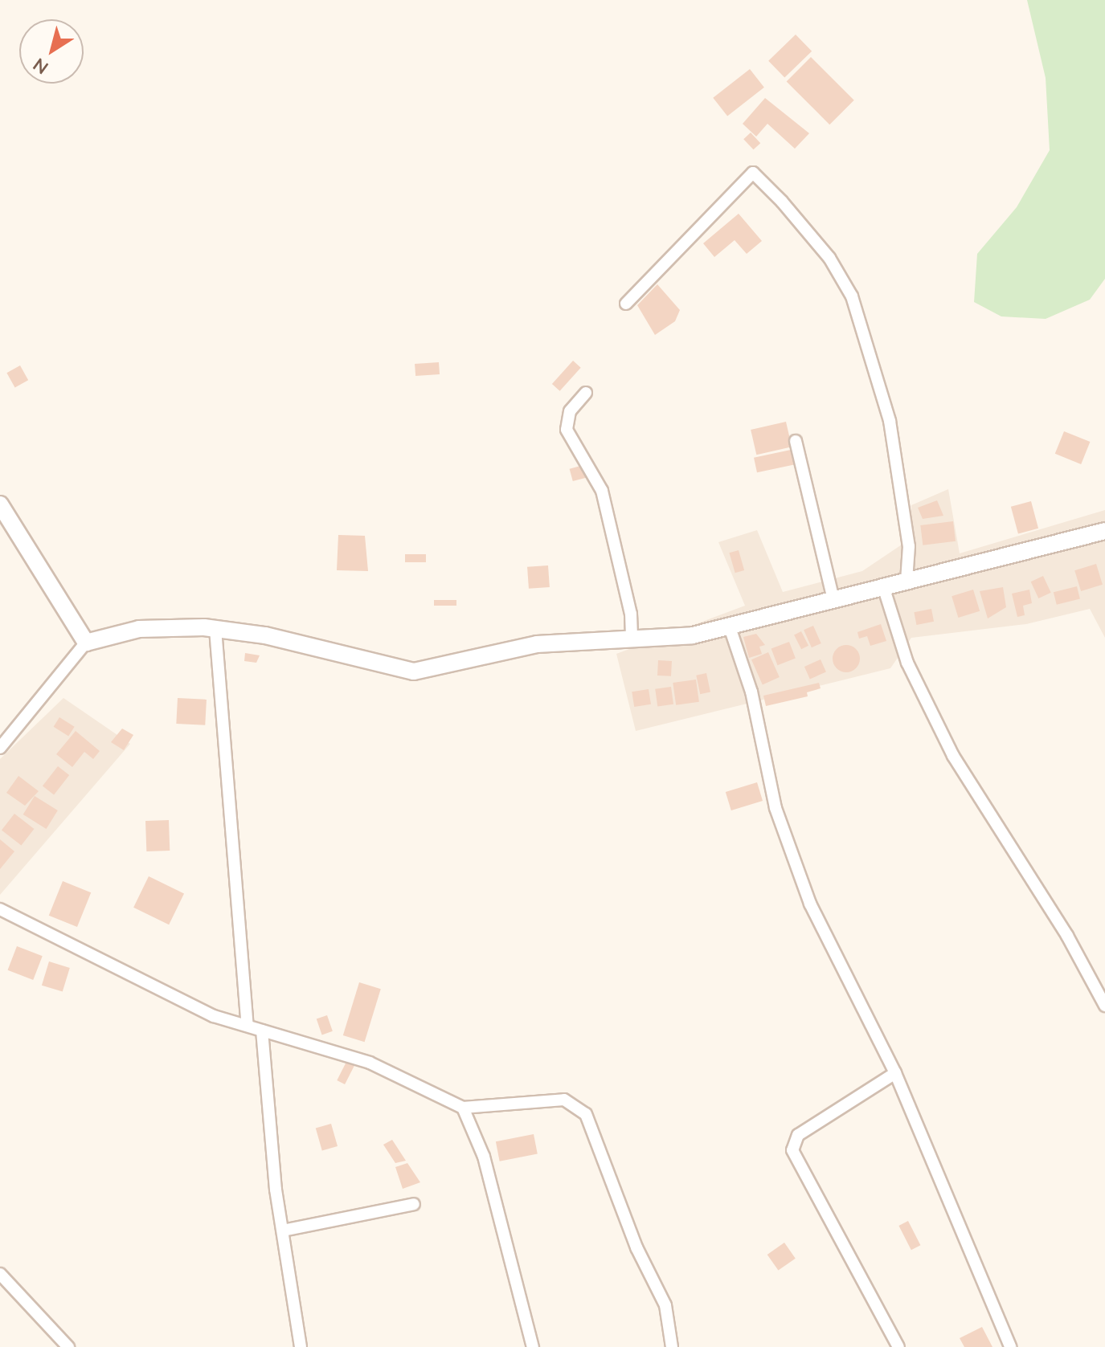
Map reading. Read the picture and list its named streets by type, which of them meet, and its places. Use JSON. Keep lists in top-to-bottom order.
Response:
{
  "north": "bottom left"
}
